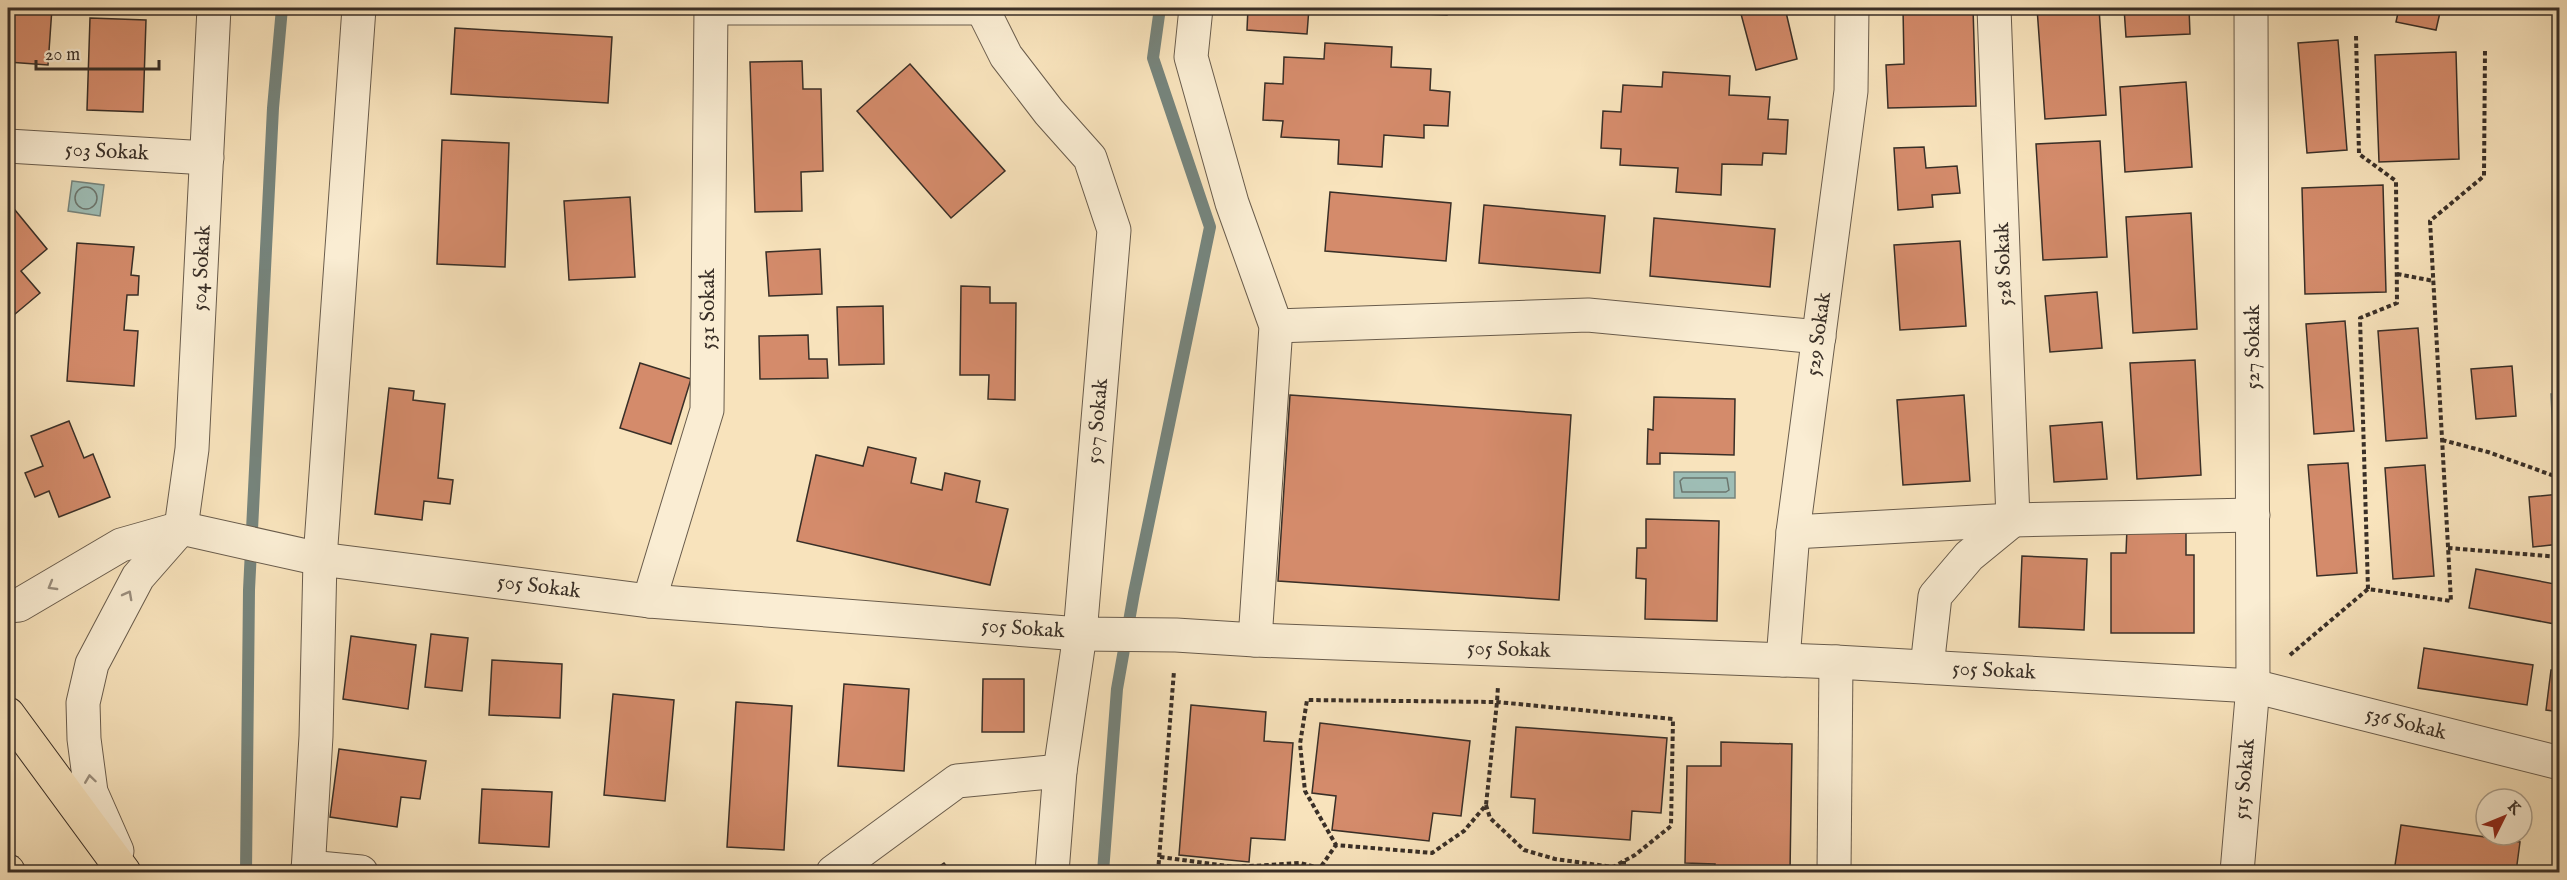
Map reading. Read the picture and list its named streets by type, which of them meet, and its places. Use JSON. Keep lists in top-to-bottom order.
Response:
{
  "streets": {
    "street": [
      "503 Sokak",
      "528 Sokak",
      "504 Sokak",
      "531 Sokak",
      "529 Sokak",
      "527 Sokak",
      "507 Sokak",
      "505 Sokak",
      "536 Sokak",
      "515 Sokak"
    ]
  },
  "crossings": [
    ["503 Sokak", "504 Sokak"],
    ["504 Sokak", "505 Sokak"],
    ["531 Sokak", "505 Sokak"],
    ["529 Sokak", "505 Sokak"],
    ["527 Sokak", "505 Sokak"],
    ["527 Sokak", "536 Sokak"],
    ["527 Sokak", "515 Sokak"],
    ["507 Sokak", "505 Sokak"],
    ["505 Sokak", "536 Sokak"],
    ["505 Sokak", "515 Sokak"],
    ["536 Sokak", "515 Sokak"]
  ],
  "scale_bar": "20 m",
  "north": "top right"
}
